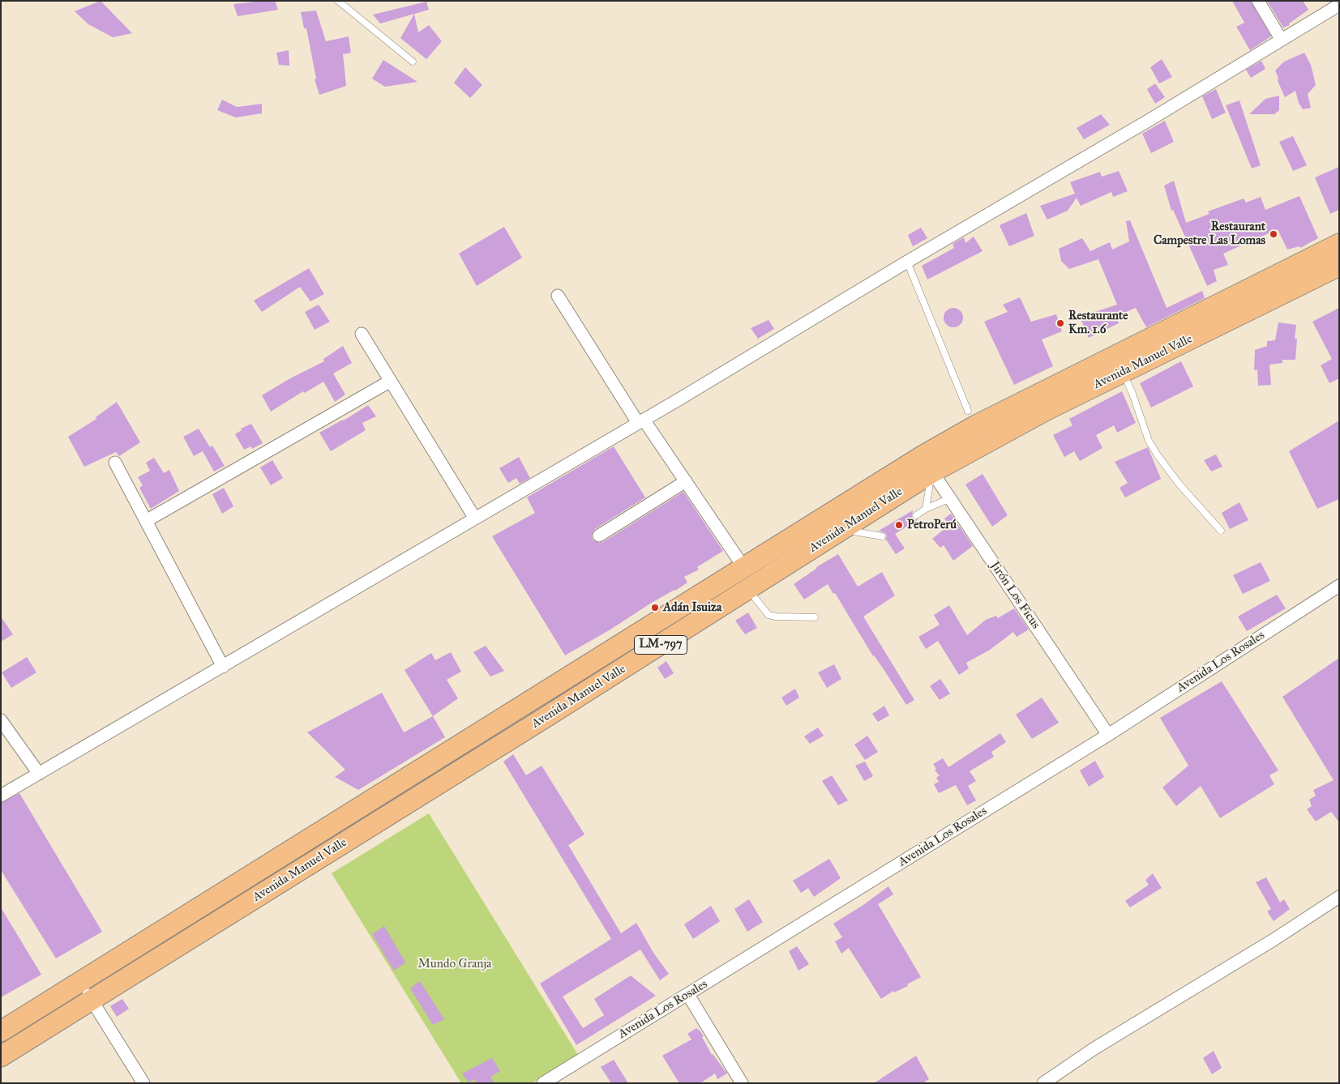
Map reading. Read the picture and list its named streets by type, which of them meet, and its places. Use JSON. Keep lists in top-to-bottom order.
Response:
{
  "streets": {
    "main road": ["Avenida Manuel Valle", "LM-797"],
    "street": ["Jirón Los Ficus", "Avenida Los Rosales"]
  },
  "crossings": [
    ["Avenida Manuel Valle", "Jirón Los Ficus"],
    ["Jirón Los Ficus", "Avenida Los Rosales"]
  ],
  "parks": ["Mundo Granja"],
  "places": [
    "Restaurant Campestre Las Lomas",
    "Restaurante Km. 1.6",
    "PetroPerú",
    "Adán Isuiza"
  ]
}
